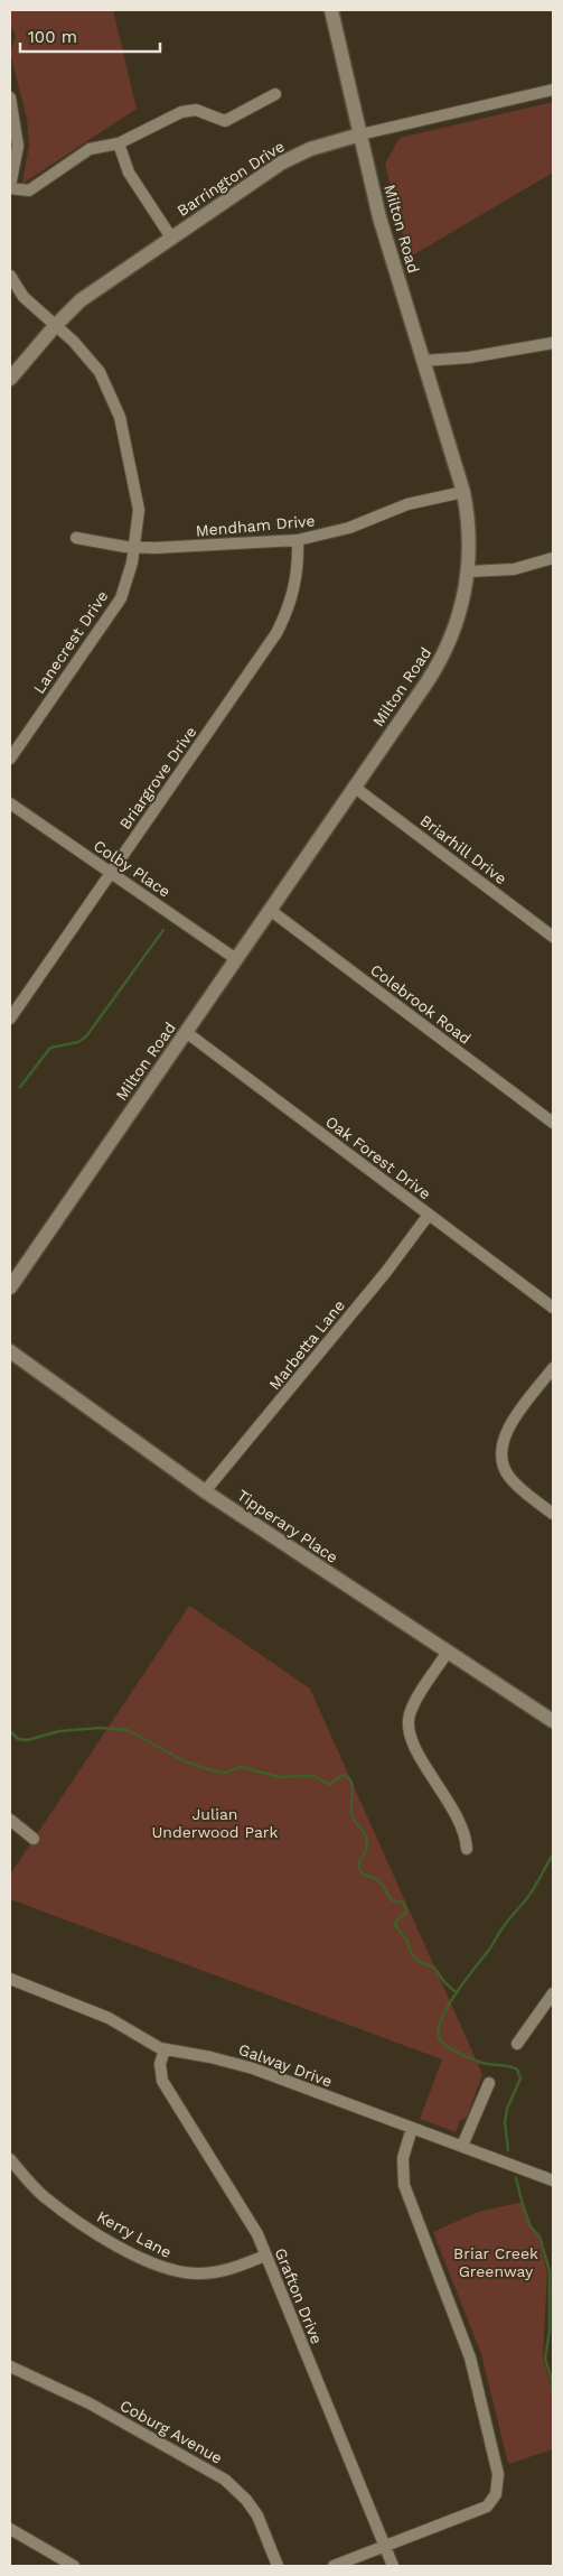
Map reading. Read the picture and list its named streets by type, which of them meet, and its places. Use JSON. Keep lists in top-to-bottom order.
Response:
{
  "streets": {
    "street": [
      "Barrington Drive",
      "Milton Road",
      "Mendham Drive",
      "Lanecrest Drive",
      "Briargrove Drive",
      "Briarhill Drive",
      "Colby Place",
      "Colebrook Road",
      "Oak Forest Drive",
      "Marbetta Lane",
      "Tipperary Place",
      "Galway Drive",
      "Kerry Lane",
      "Grafton Drive",
      "Coburg Avenue"
    ]
  },
  "crossings": [
    ["Barrington Drive", "Milton Road"],
    ["Barrington Drive", "Lanecrest Drive"],
    ["Milton Road", "Mendham Drive"],
    ["Milton Road", "Briarhill Drive"],
    ["Milton Road", "Colby Place"],
    ["Milton Road", "Colebrook Road"],
    ["Milton Road", "Oak Forest Drive"],
    ["Mendham Drive", "Lanecrest Drive"],
    ["Mendham Drive", "Briargrove Drive"],
    ["Briargrove Drive", "Colby Place"],
    ["Oak Forest Drive", "Marbetta Lane"],
    ["Marbetta Lane", "Tipperary Place"],
    ["Galway Drive", "Grafton Drive"],
    ["Kerry Lane", "Grafton Drive"]
  ],
  "parks": ["Julian Underwood Park", "Briar Creek Greenway"],
  "scale_bar": "100 m"
}
